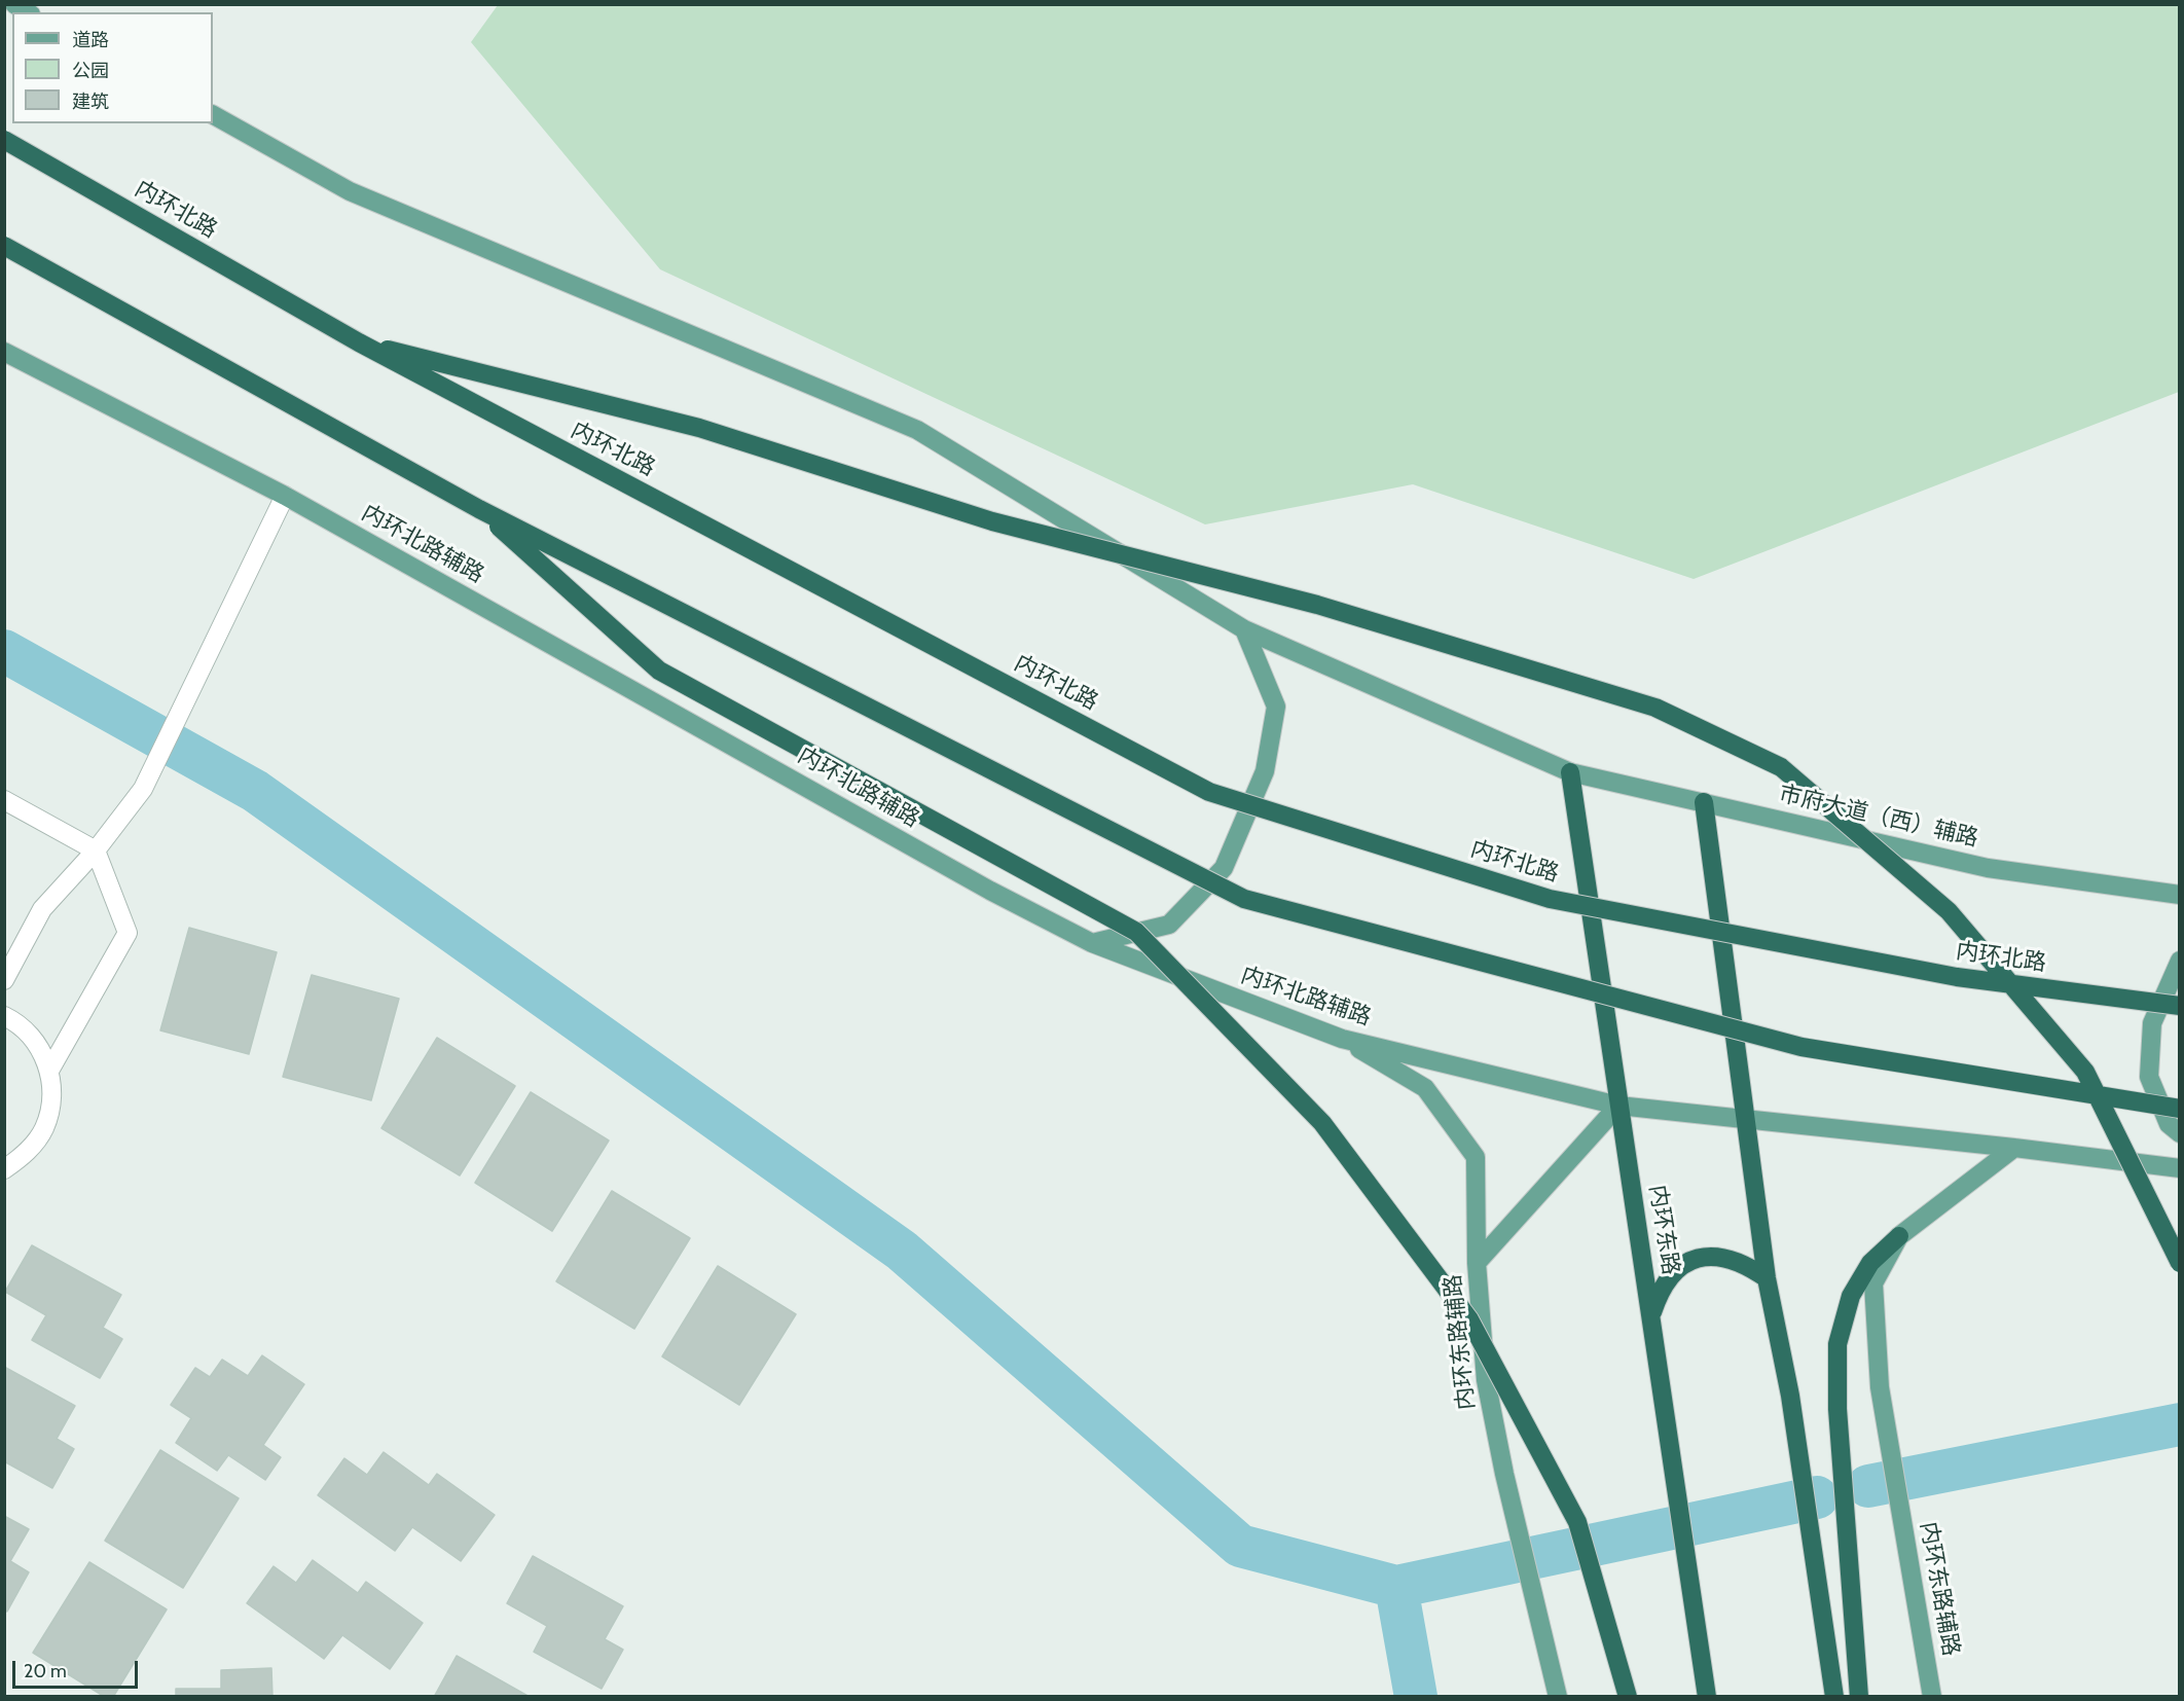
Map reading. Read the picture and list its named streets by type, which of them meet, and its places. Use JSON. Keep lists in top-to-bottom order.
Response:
{
  "streets": {
    "highway": ["内环北路", "内环东路"],
    "main road": ["内环北路辅路", "市府大道（西）辅路", "内环东路辅路"]
  },
  "crossings": [
    ["内环北路辅路", "内环东路"],
    ["内环北路辅路", "内环东路辅路"],
    ["市府大道（西）辅路", "内环东路"]
  ],
  "legend": ["道路", "公园", "建筑"],
  "scale_bar": "20 m"
}
